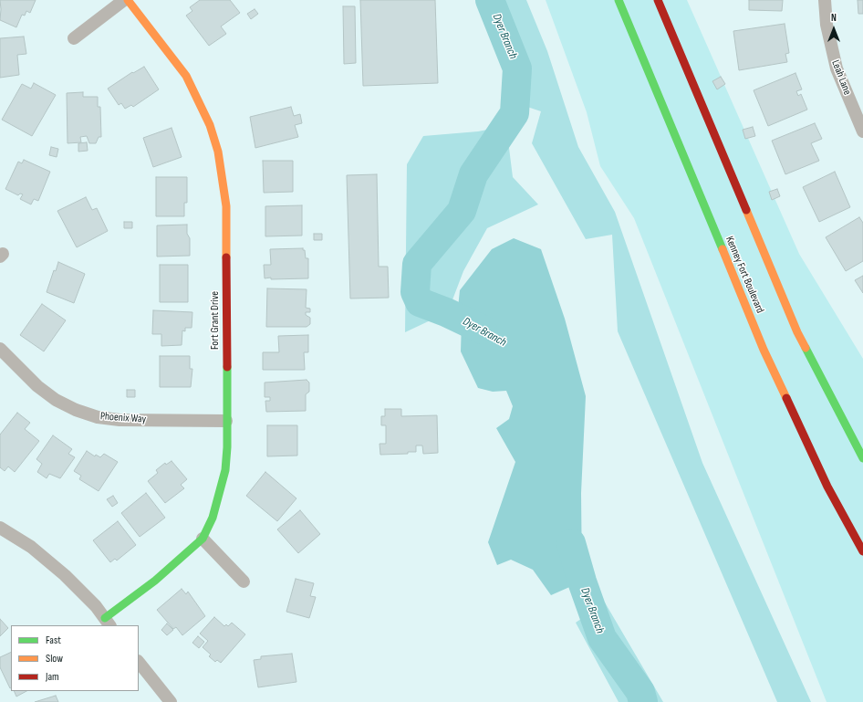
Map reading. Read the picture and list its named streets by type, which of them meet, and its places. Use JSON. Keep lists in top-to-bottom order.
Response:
{
  "streets": {
    "main road": ["Kenney Fort Boulevard", "Fort Grant Drive"],
    "street": ["Leah Lane", "Phoenix Way"]
  },
  "crossings": [
    ["Fort Grant Drive", "Phoenix Way"]
  ],
  "water": ["Dyer Branch"],
  "legend": ["Fast", "Slow", "Jam"],
  "north": "top"
}
